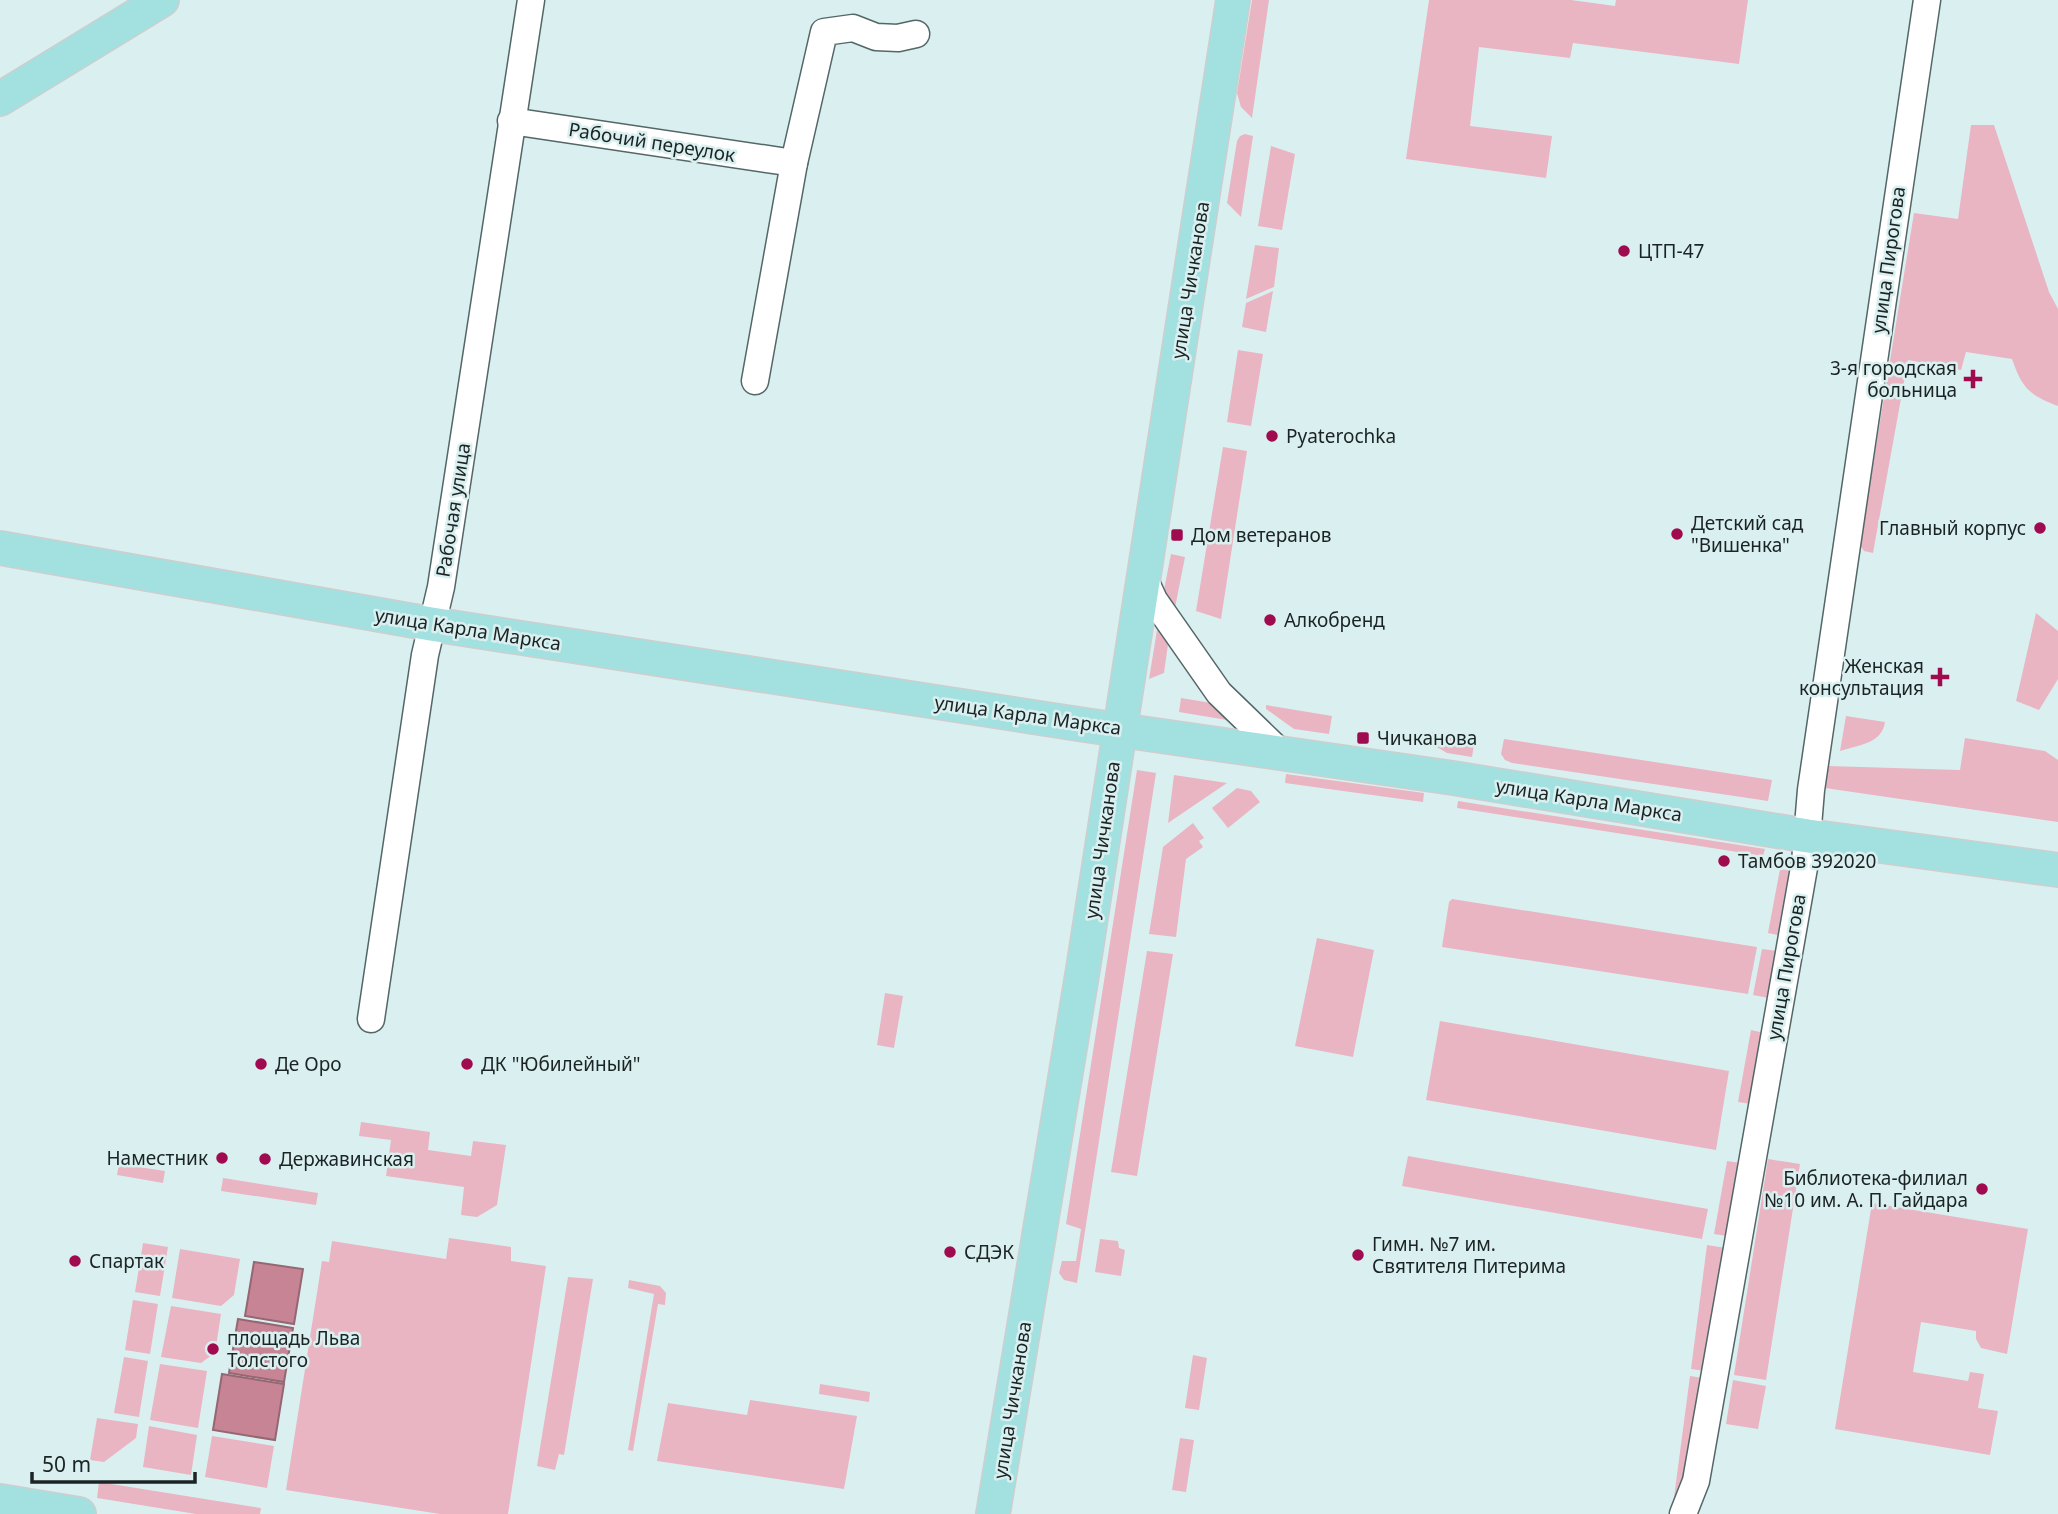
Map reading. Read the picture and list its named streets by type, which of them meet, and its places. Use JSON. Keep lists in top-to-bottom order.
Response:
{
  "streets": {
    "main road": ["улица Чичканова", "улица Карла Маркса"],
    "street": ["Рабочий переулок", "улица Пирогова", "Рабочая улица"]
  },
  "crossings": [
    ["Рабочий переулок", "Рабочая улица"],
    ["улица Пирогова", "улица Карла Маркса"],
    ["улица Чичканова", "улица Карла Маркса"],
    ["Рабочая улица", "улица Карла Маркса"]
  ],
  "places": {
    "other": [
      "ЦТП-47",
      "Pyaterochka",
      "Главный корпус",
      "Детский сад \"Вишенка\"",
      "Алкобренд",
      "Тамбов 392020",
      "Де Оро",
      "ДК \"Юбилейный\"",
      "Наместник",
      "Державинская",
      "Библиотека-филиал №10 им. А. П. Гайдара",
      "СДЭК",
      "Гимн. №7 им. Святителя Питерима",
      "Спартак",
      "площадь Льва Толстого"
    ],
    "health": ["3-я городская больница", "Женская консультация"],
    "transit": ["Дом ветеранов", "Чичканова"]
  },
  "scale_bar": "50 m"
}
